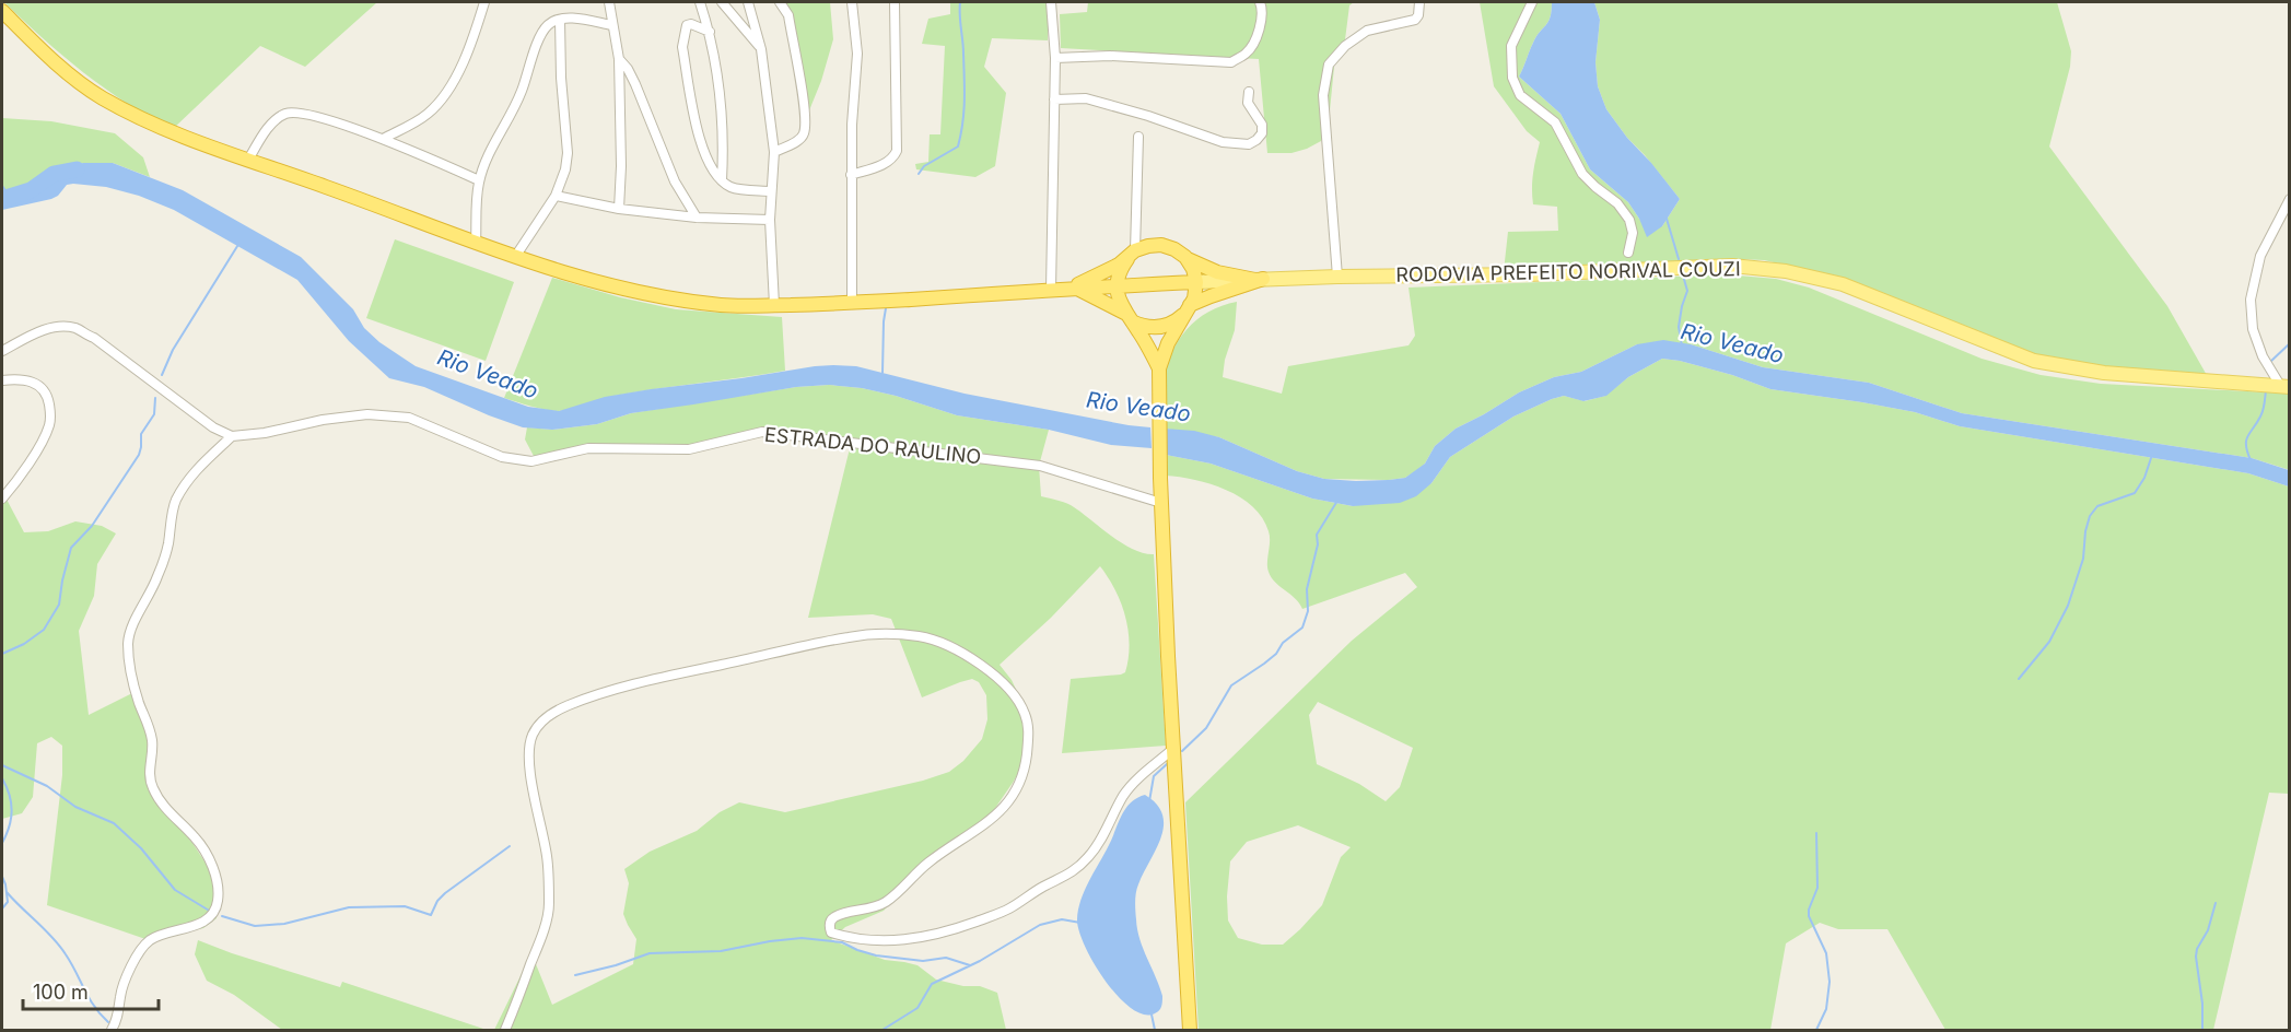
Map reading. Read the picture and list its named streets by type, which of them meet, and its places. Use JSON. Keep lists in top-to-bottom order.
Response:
{
  "streets": {
    "main road": ["RODOVIA PREFEITO NORIVAL COUZI"],
    "street": ["ESTRADA DO RAULINO"]
  },
  "water": ["Rio Veado"],
  "scale_bar": "100 m"
}
